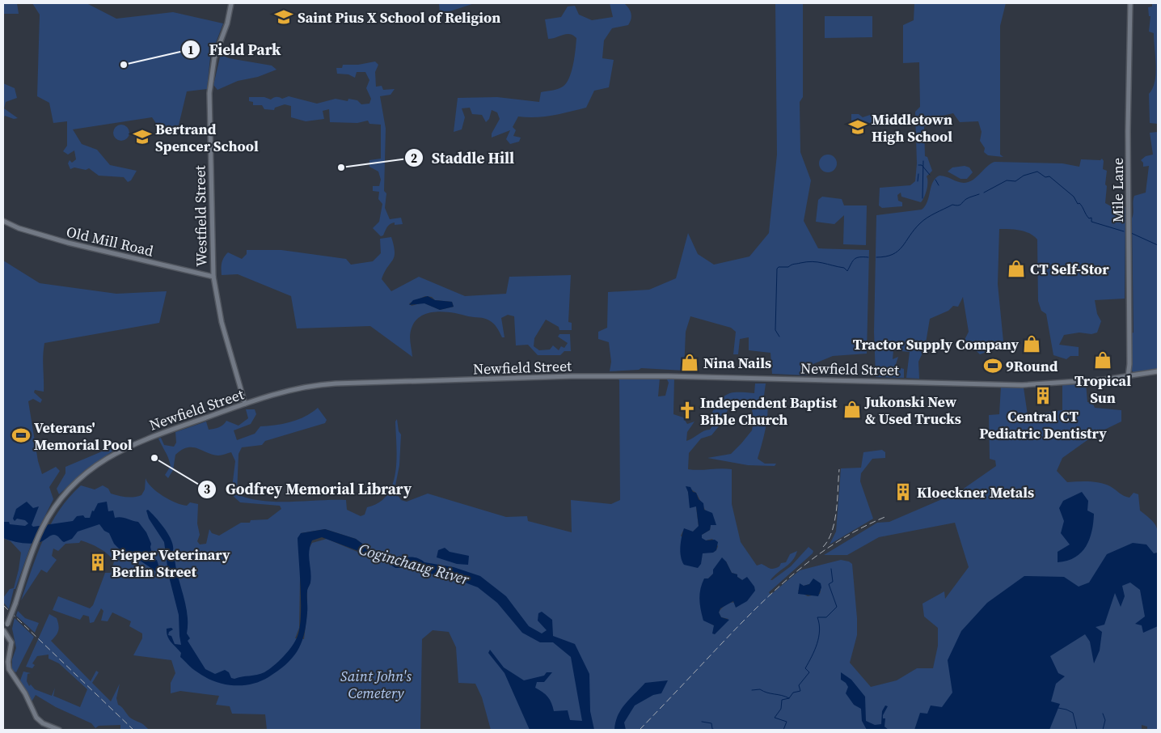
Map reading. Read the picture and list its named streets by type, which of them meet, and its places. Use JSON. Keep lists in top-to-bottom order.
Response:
{
  "streets": {
    "main road": [
      "Mile Lane",
      "Westfield Street",
      "Old Mill Road",
      "Newfield Street"
    ]
  },
  "crossings": [
    ["Mile Lane", "Newfield Street"],
    ["Westfield Street", "Old Mill Road"],
    ["Westfield Street", "Newfield Street"]
  ],
  "water": ["Coginchaug River"],
  "parks": ["Saint John's Cemetery"],
  "places": {
    "school or university": ["Saint Pius X School of Religion", "Middletown High School", "Bertrand Spencer School"],
    "other": ["Field Park", "Staddle Hill", "Godfrey Memorial Library"],
    "shop": [
      "CT Self-Stor",
      "Tractor Supply Company",
      "Tropical Sun",
      "Nina Nails",
      "Jukonski New & Used Trucks"
    ],
    "sports": ["9Round", "Veterans' Memorial Pool"],
    "building": ["Central CT Pediatric Dentistry", "Kloeckner Metals", "Pieper Veterinary Berlin Street"],
    "church": ["Independent Baptist Bible Church"]
  }
}
